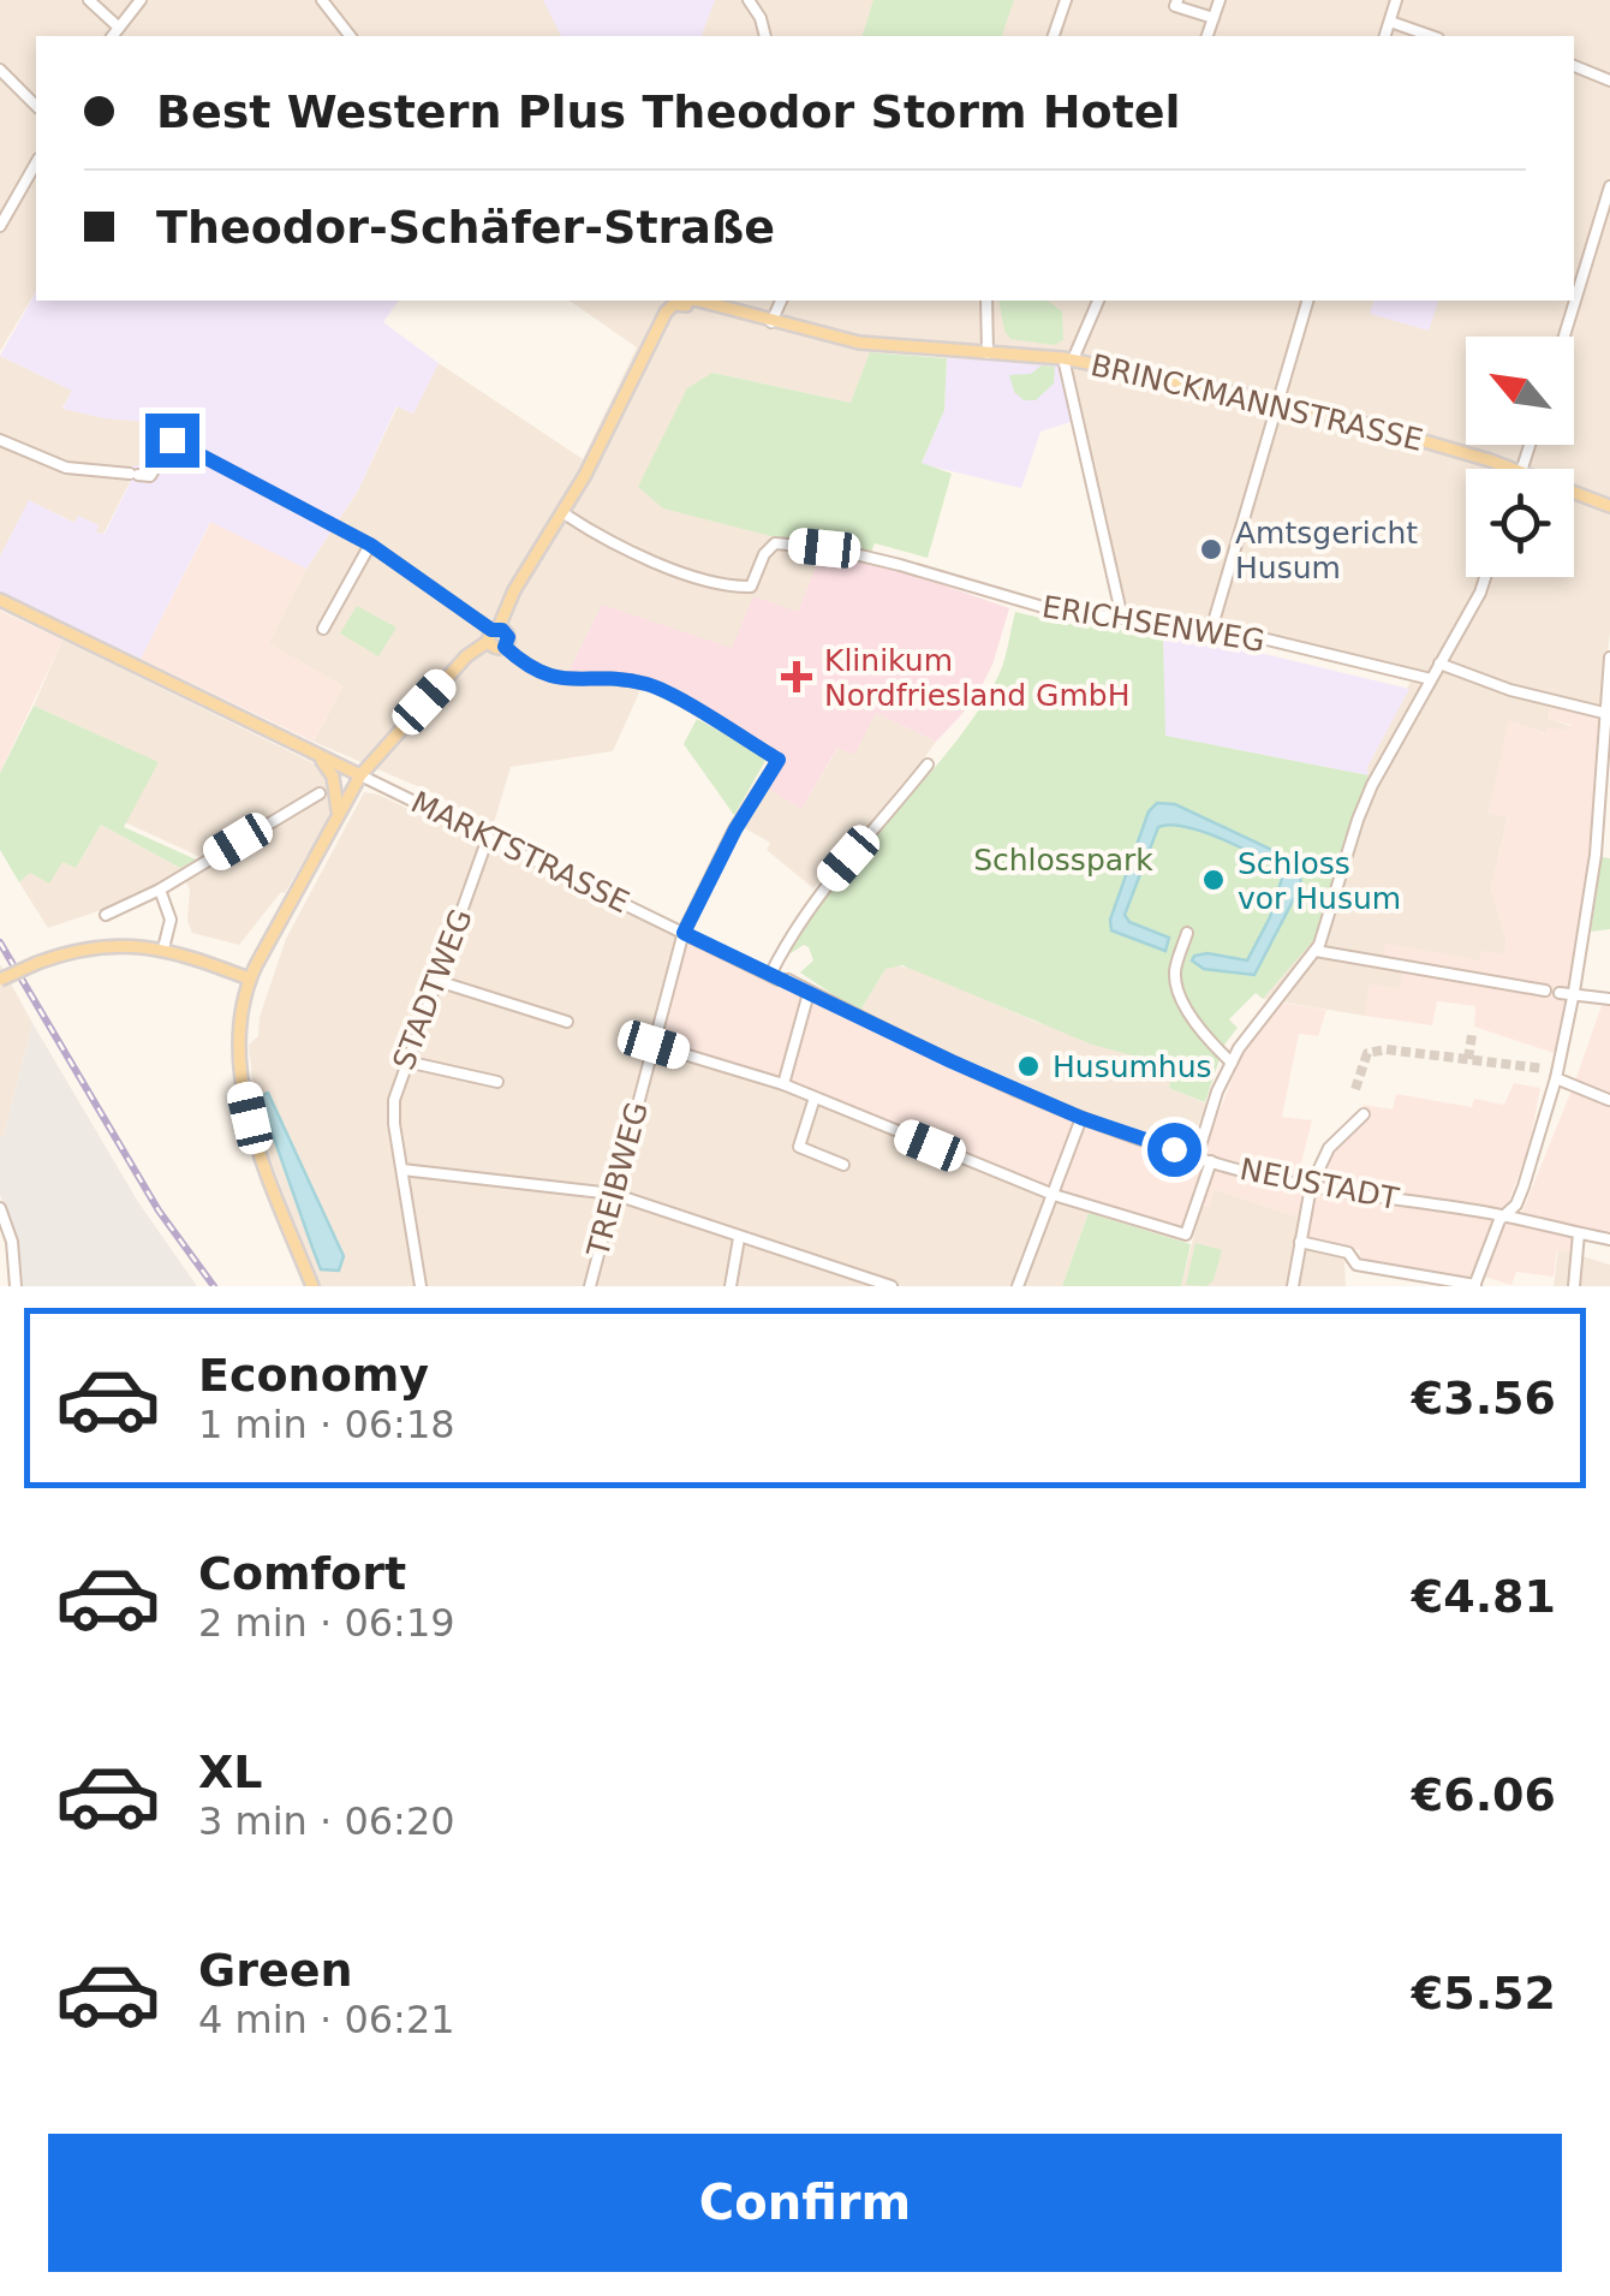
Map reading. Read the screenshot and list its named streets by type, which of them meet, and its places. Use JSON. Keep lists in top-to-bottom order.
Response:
{
  "streets": {
    "main road": ["BRINCKMANNSTRASSE"],
    "street": [
      "ERICHSENWEG",
      "MARKTSTRASSE",
      "STADTWEG",
      "TREIBWEG",
      "NEUSTADT"
    ]
  },
  "crossings": [
    ["MARKTSTRASSE", "STADTWEG"],
    ["MARKTSTRASSE", "TREIBWEG"],
    ["MARKTSTRASSE", "NEUSTADT"]
  ],
  "parks": ["Schlosspark"],
  "places": {
    "other": ["Amtsgericht Husum", "Schloss vor Husum", "Husumhus"],
    "health": ["Klinikum Nordfriesland GmbH"]
  },
  "north": "top left",
  "page": {
    "banner": ["Best Western Plus Theodor Storm Hotel", "Theodor-Schäfer-Straße"],
    "list": [
      {
        "name": "Economy",
        "note": "1 min · 06:18",
        "value": "€3.56"
      },
      {
        "name": "Comfort",
        "note": "2 min · 06:19",
        "value": "€4.81"
      },
      {
        "name": "XL",
        "note": "3 min · 06:20",
        "value": "€6.06"
      },
      {
        "name": "Green",
        "note": "4 min · 06:21",
        "value": "€5.52"
      }
    ],
    "buttons": "Confirm"
  }
}
